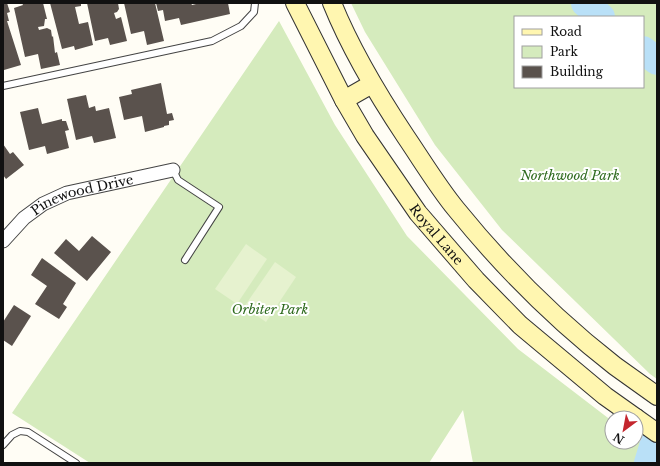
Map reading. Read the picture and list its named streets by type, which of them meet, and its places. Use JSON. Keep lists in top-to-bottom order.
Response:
{
  "streets": {
    "main road": ["Royal Lane"],
    "street": ["Pinewood Drive"]
  },
  "parks": ["Northwood Park", "Orbiter Park"],
  "legend": ["Road", "Park", "Building"],
  "north": "bottom left"
}
